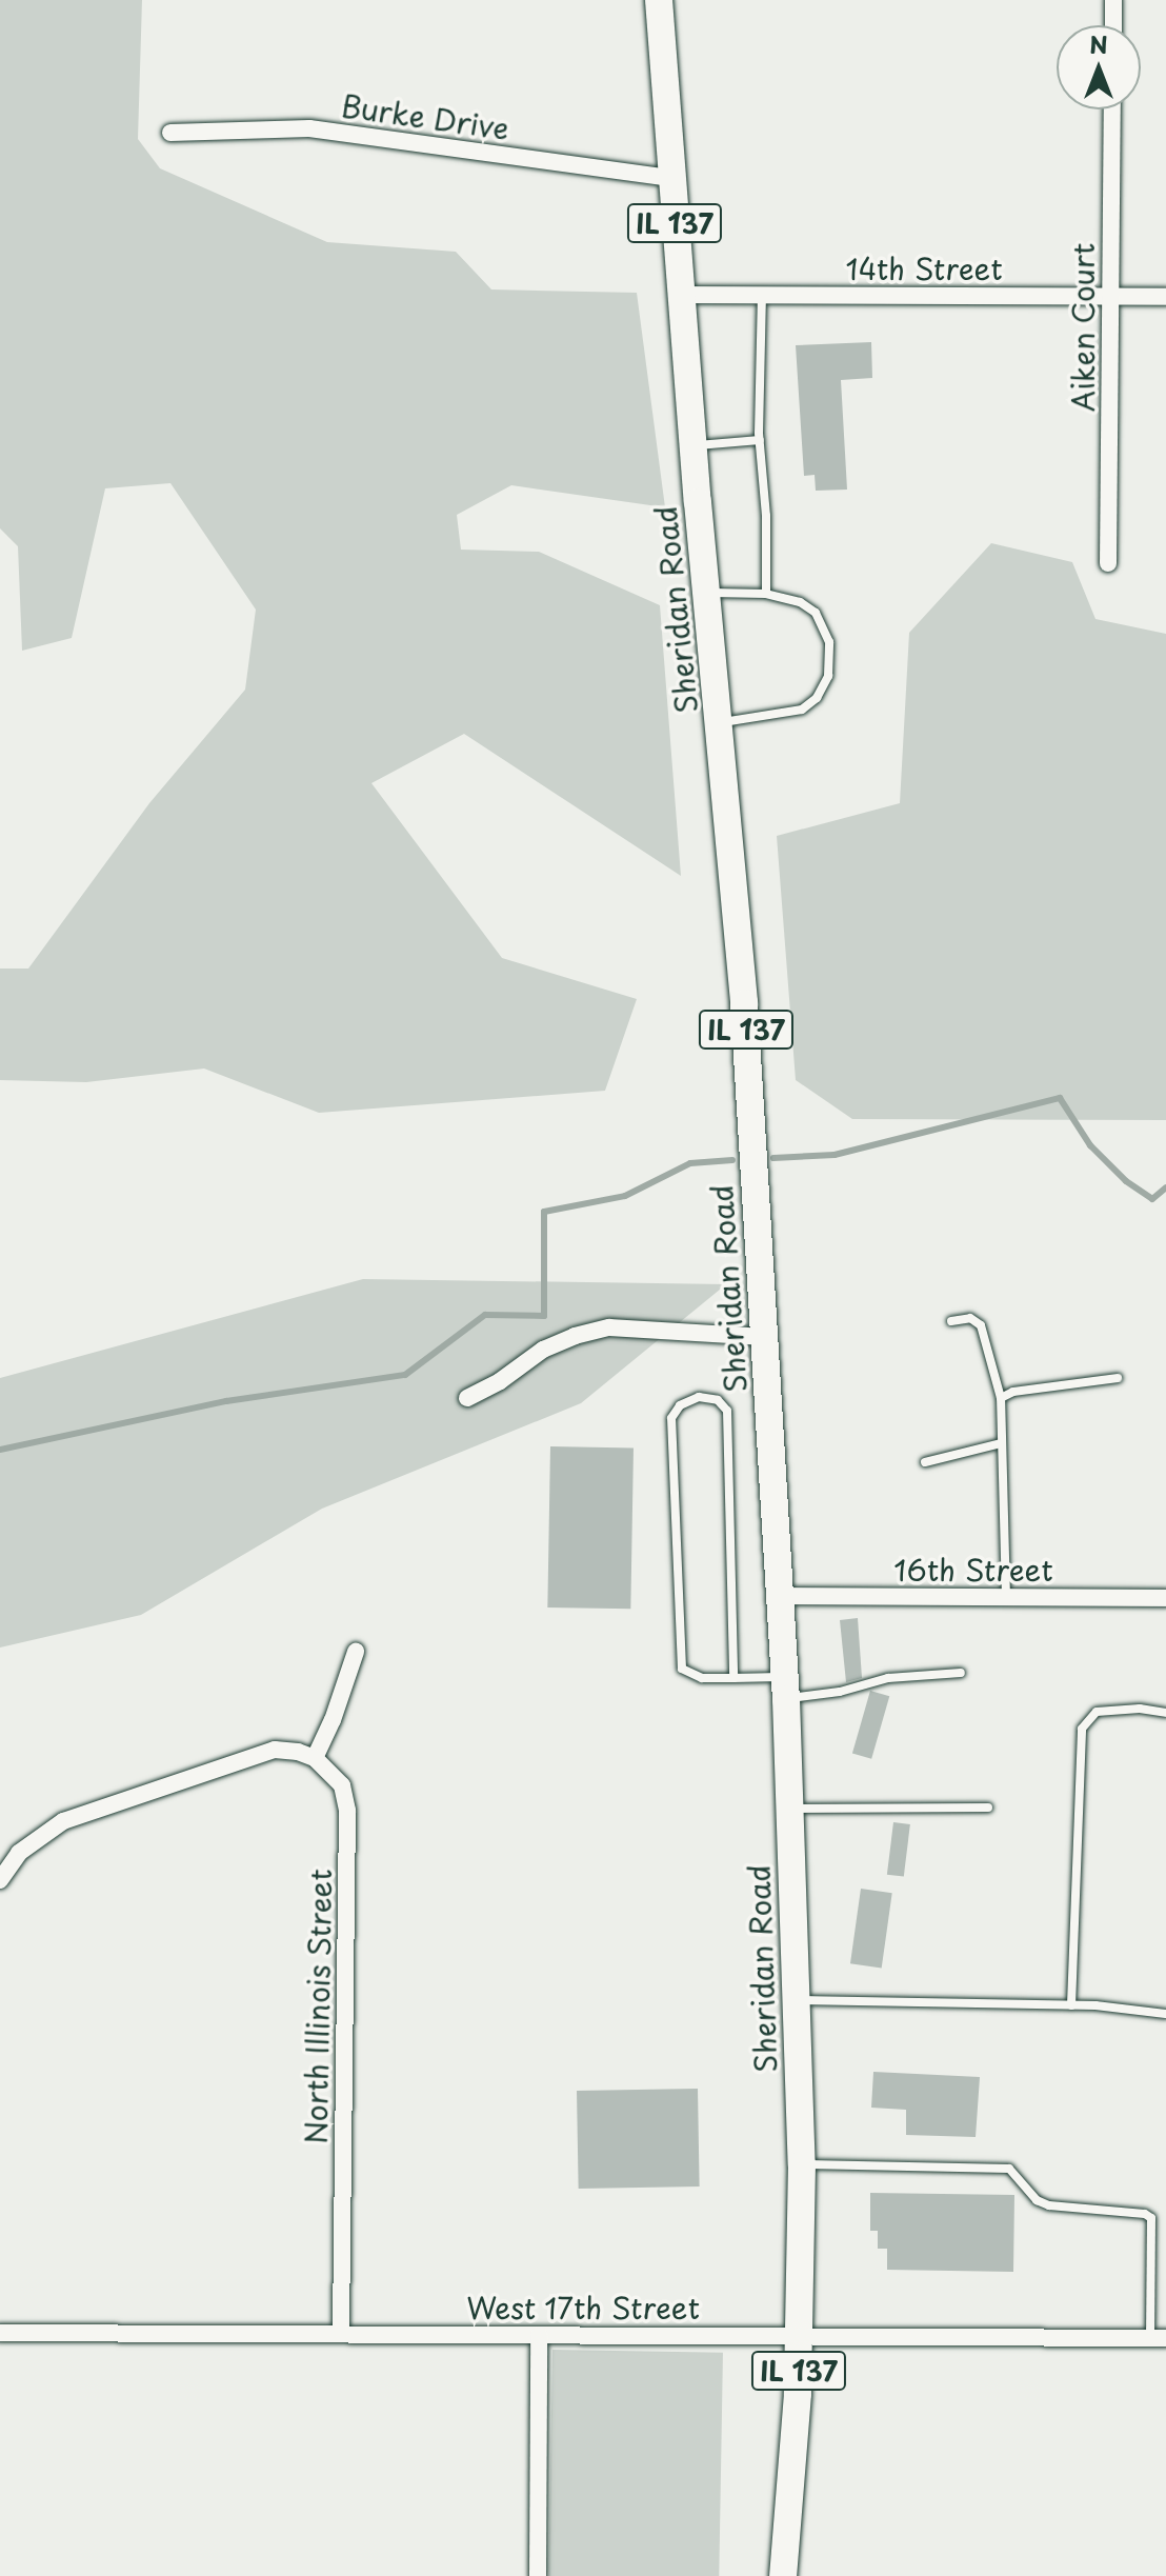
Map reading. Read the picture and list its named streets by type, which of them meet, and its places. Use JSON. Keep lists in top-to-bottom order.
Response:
{
  "streets": {
    "main road": ["IL 137", "Sheridan Road"],
    "street": [
      "Burke Drive",
      "14th Street",
      "Aiken Court",
      "16th Street",
      "North Illinois Street",
      "West 17th Street"
    ]
  },
  "crossings": [
    ["Burke Drive", "Sheridan Road"],
    ["14th Street", "Aiken Court"],
    ["14th Street", "Sheridan Road"],
    ["Sheridan Road", "16th Street"],
    ["Sheridan Road", "West 17th Street"],
    ["North Illinois Street", "West 17th Street"]
  ],
  "north": "top"
}
